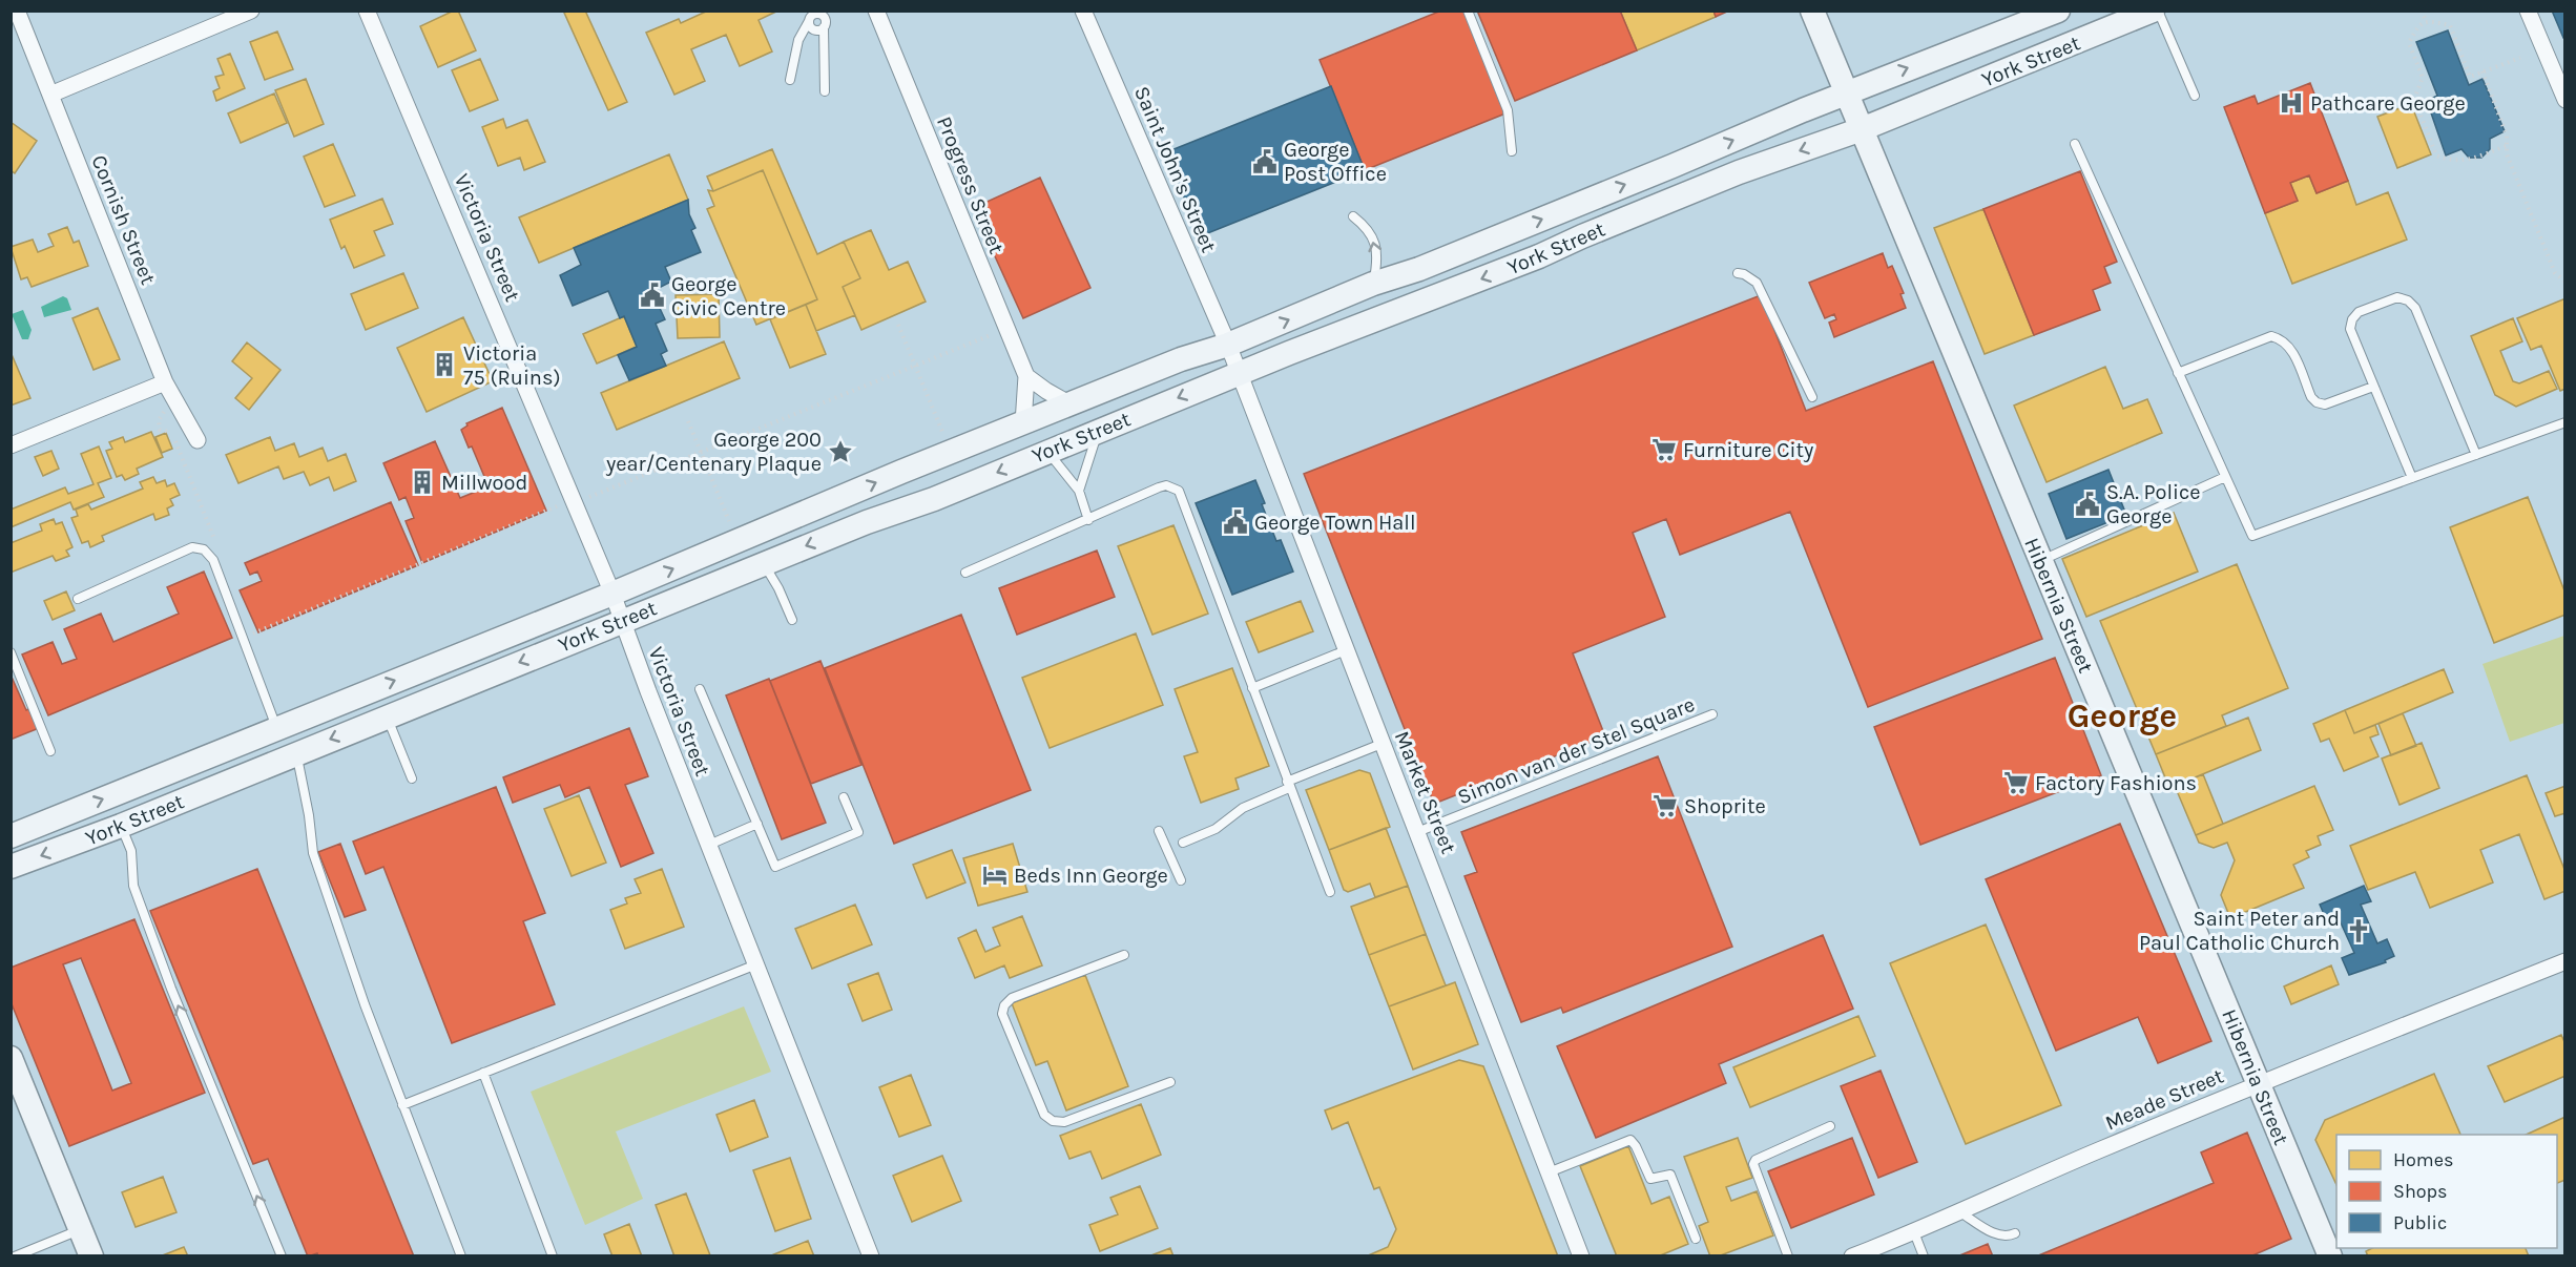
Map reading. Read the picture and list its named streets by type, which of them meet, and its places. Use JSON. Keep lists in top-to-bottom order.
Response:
{
  "streets": {
    "main road": ["York Street", "Hibernia Street"],
    "street": [
      "Saint John's Street",
      "Progress Street",
      "Cornish Street",
      "Victoria Street",
      "Market Street",
      "Meade Street"
    ],
    "lane": ["Simon van der Stel Square"]
  },
  "crossings": [
    ["York Street", "Saint John's Street"],
    ["York Street", "Progress Street"],
    ["York Street", "Victoria Street"],
    ["York Street", "Hibernia Street"],
    ["York Street", "Market Street"],
    ["Saint John's Street", "Market Street"],
    ["Hibernia Street", "Meade Street"],
    ["Simon van der Stel Square", "Market Street"]
  ],
  "districts": ["George"],
  "places": {
    "hospital": ["Pathcare George"],
    "public building": [
      "George Post Office",
      "George Civic Centre",
      "S.A. Police George",
      "George Town Hall"
    ],
    "building": ["Victoria 75 (Ruins)", "Millwood"],
    "supermarket": ["Furniture City", "Factory Fashions", "Shoprite"],
    "place": ["George 200 year/Centenary Plaque"],
    "hotel": ["Beds Inn George"],
    "church": ["Saint Peter and Paul Catholic Church"]
  },
  "legend": ["Homes", "Shops", "Public"]
}
